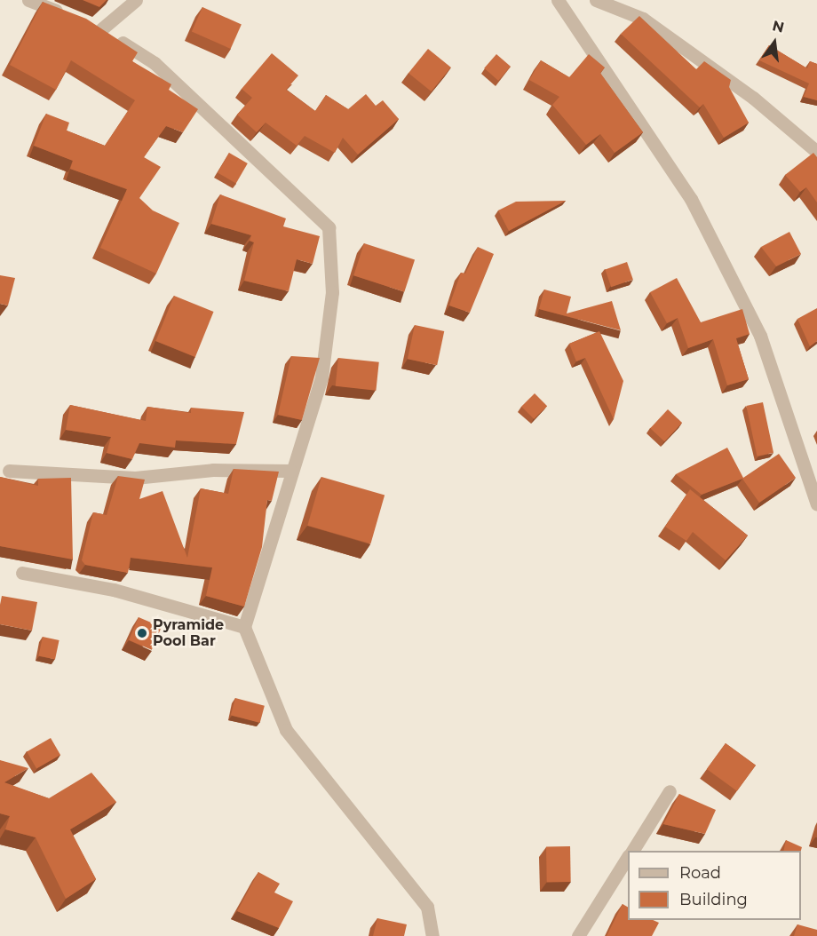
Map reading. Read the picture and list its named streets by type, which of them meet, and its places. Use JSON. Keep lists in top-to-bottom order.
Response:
{
  "places": ["Pyramide Pool Bar"],
  "legend": ["Road", "Building"],
  "north": "top"
}
